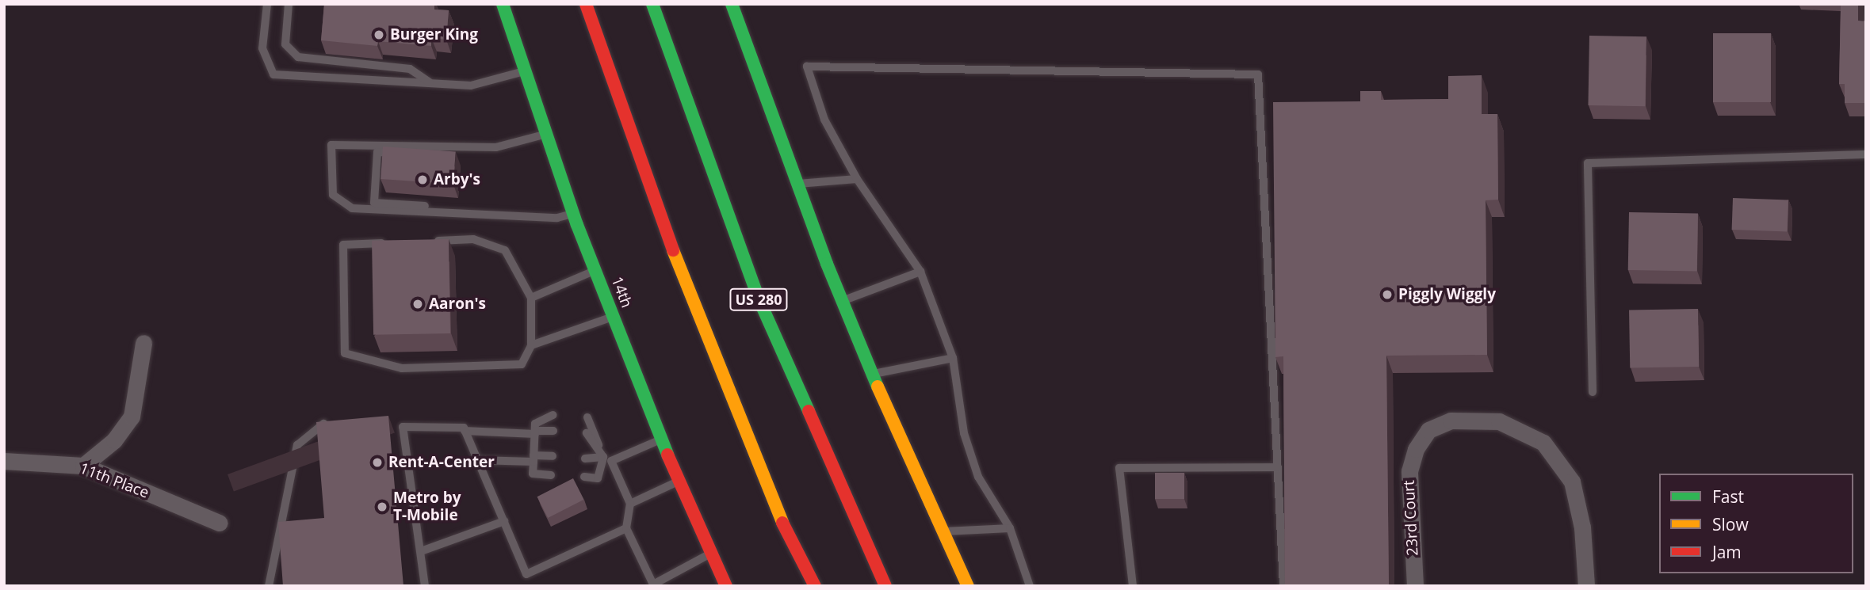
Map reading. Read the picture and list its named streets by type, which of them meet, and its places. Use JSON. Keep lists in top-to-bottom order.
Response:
{
  "streets": {
    "main road": ["14th", "US 280"],
    "street": ["11th Place", "23rd Court"]
  },
  "places": [
    "Burger King",
    "Arby's",
    "Piggly Wiggly",
    "Aaron's",
    "Rent-A-Center",
    "Metro by T-Mobile"
  ],
  "legend": ["Fast", "Slow", "Jam"]
}
